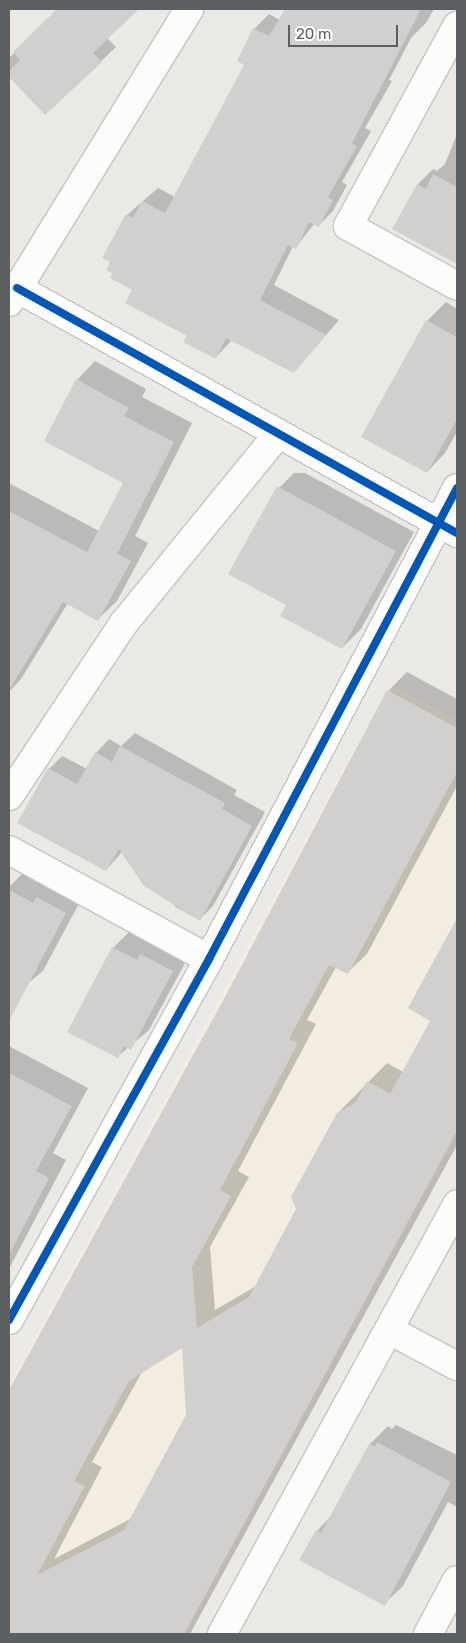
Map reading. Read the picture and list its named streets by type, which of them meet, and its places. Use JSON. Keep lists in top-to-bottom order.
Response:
{
  "scale_bar": "20 m"
}
